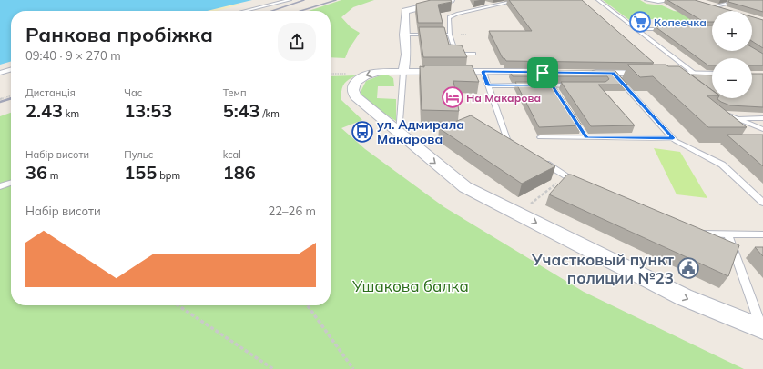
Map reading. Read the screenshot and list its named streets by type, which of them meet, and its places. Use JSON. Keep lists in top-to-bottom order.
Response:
{
  "parks": ["Ушакова балка"],
  "places": {
    "supermarket": ["Копеечка"],
    "hotel": ["На Макарова"],
    "bus stop": ["ул. Адмирала Макарова"],
    "public building": ["Участковый пункт полиции №23"]
  },
  "page": {
    "map_buttons": ["+", "−"],
    "heading": ["Ранкова пробіжка", "09:40 · 9 × 270 m"],
    "stats": [
      ["Дистанція", "2.43 km"],
      ["Час", "13:53"],
      ["Темп", "5:43 /km"],
      ["Набір висоти", "36 m"],
      ["Пульс", "155 bpm"],
      ["kcal", "186"]
    ],
    "chart": ["Набір висоти", "22–26 m"]
  }
}
